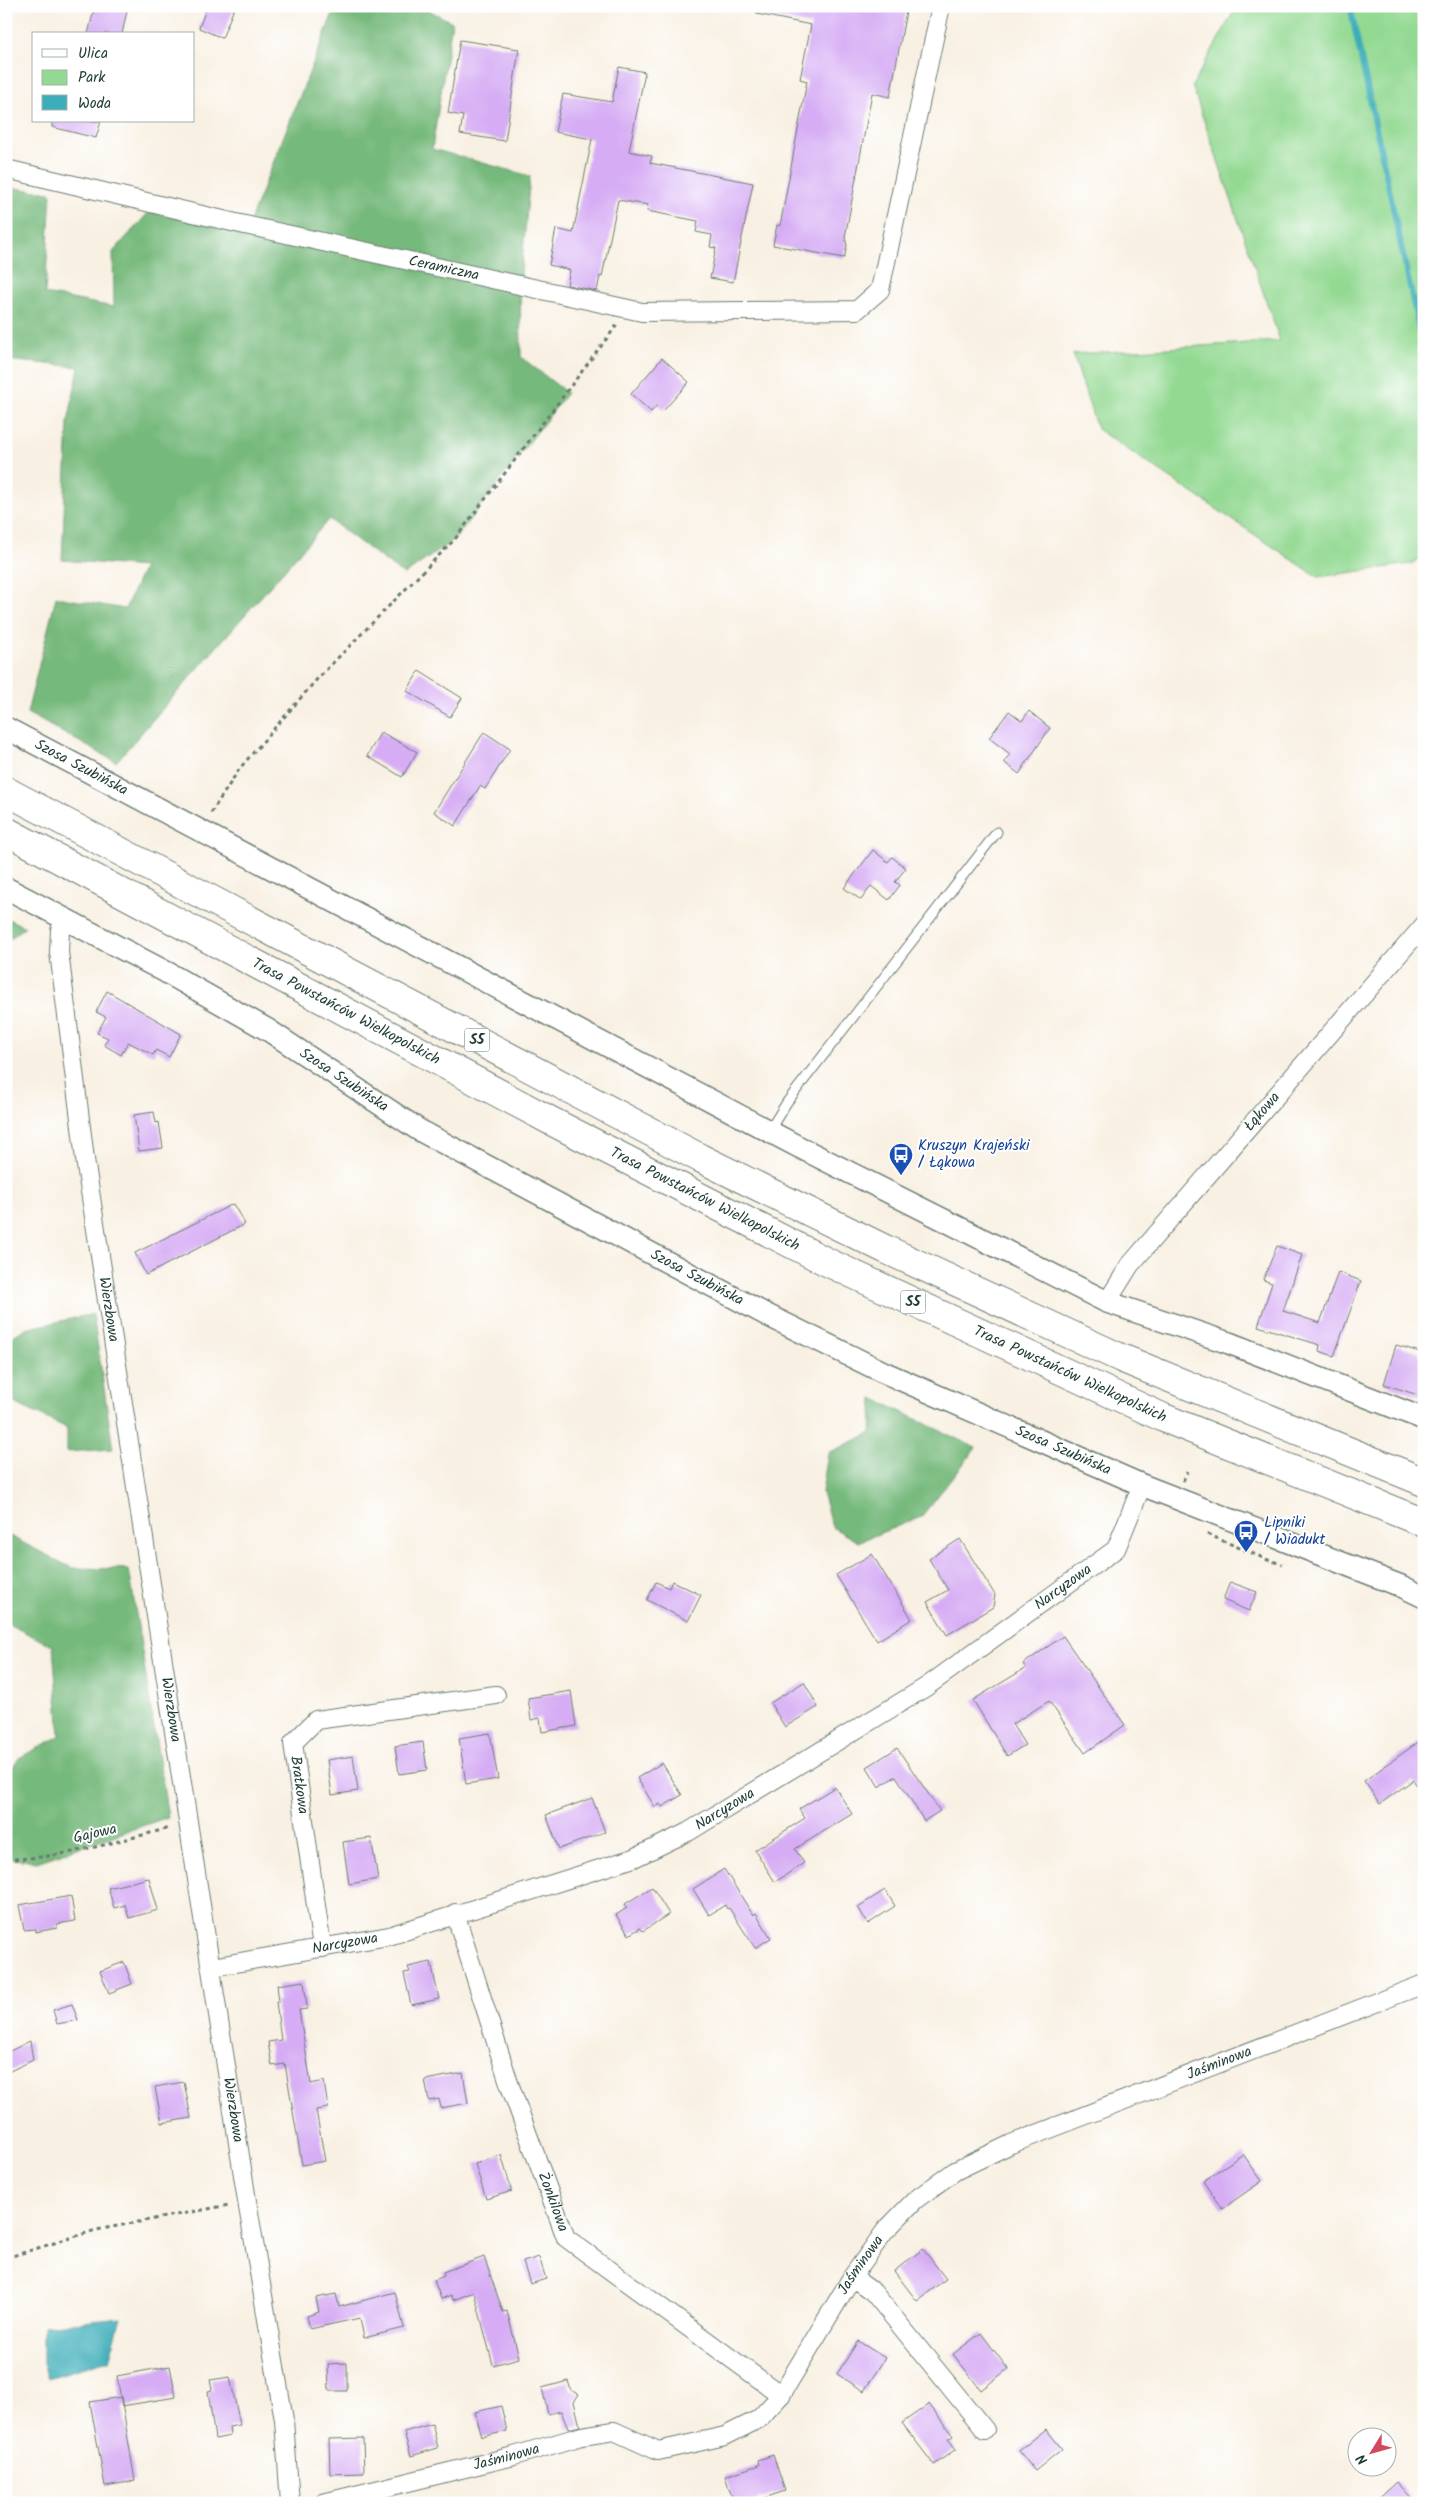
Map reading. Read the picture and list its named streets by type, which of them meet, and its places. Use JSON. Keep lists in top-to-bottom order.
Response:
{
  "streets": {
    "highway": ["Trasa Powstańców Wielkopolskich", "S5"],
    "street": [
      "Ceramiczna",
      "Szosa Szubińska",
      "Łąkowa",
      "Wierzbowa",
      "Narcyzowa",
      "Bratkowa",
      "Jaśminowa",
      "Żonkilowa"
    ],
    "path": ["Gajowa"]
  },
  "crossings": [
    ["Szosa Szubińska", "Łąkowa"],
    ["Szosa Szubińska", "Wierzbowa"],
    ["Szosa Szubińska", "Narcyzowa"],
    ["Wierzbowa", "Narcyzowa"],
    ["Wierzbowa", "Gajowa"],
    ["Narcyzowa", "Bratkowa"],
    ["Narcyzowa", "Żonkilowa"],
    ["Jaśminowa", "Żonkilowa"]
  ],
  "places": {
    "bus stop": ["Kruszyn Krajeński / Łąkowa", "Lipniki / Wiadukt"]
  },
  "legend": ["Ulica", "Park", "Woda"],
  "north": "bottom left"
}
